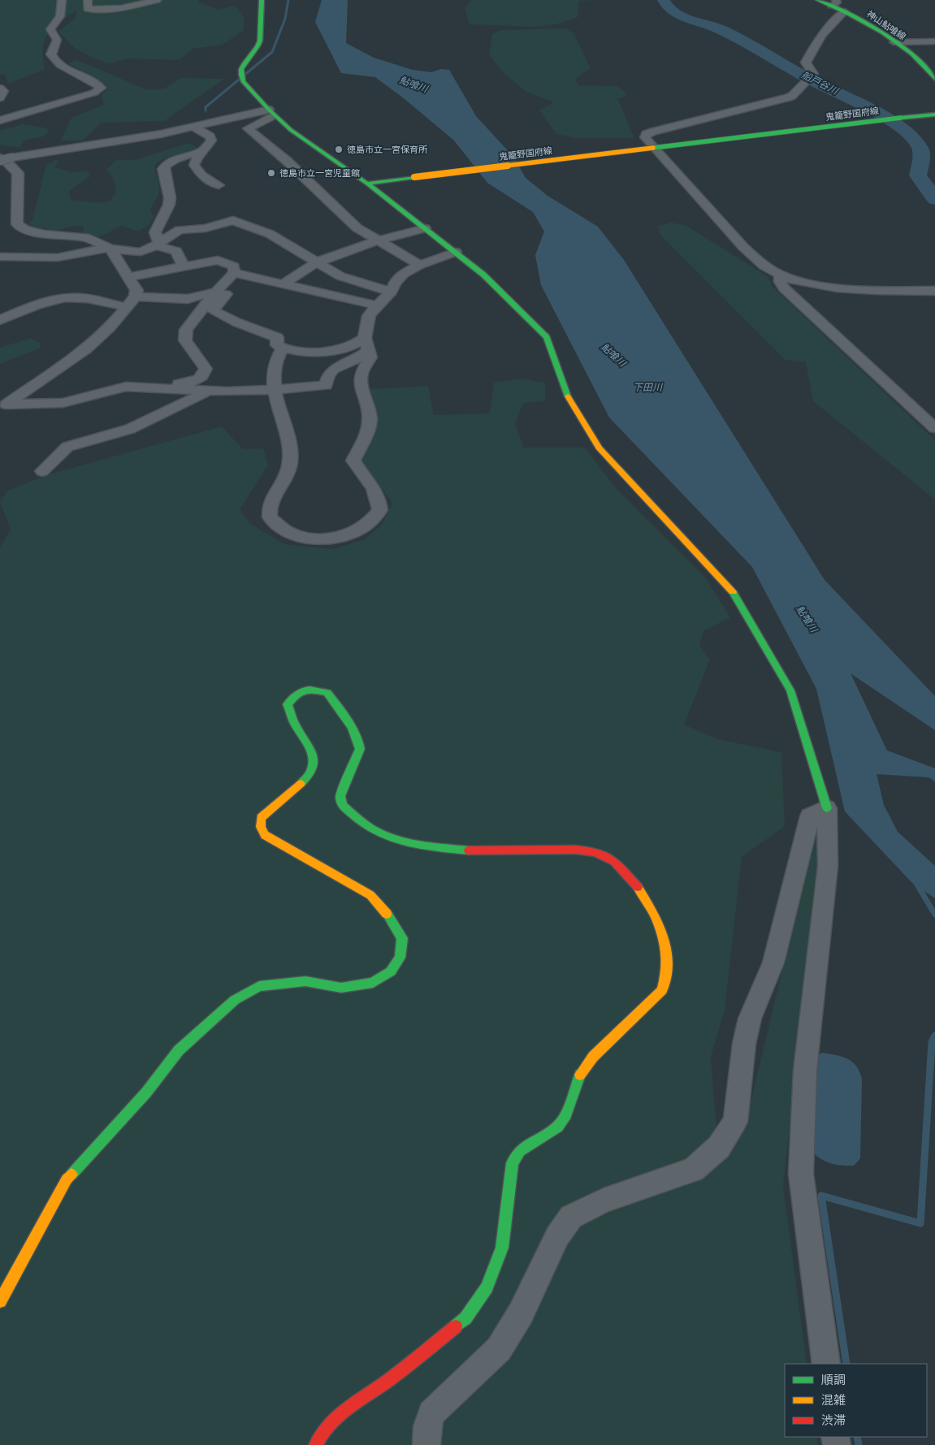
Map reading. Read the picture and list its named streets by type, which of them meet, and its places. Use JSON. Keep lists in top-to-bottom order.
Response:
{
  "streets": {
    "street": ["神山鮎喰線", "鬼籠野国府線"]
  },
  "water": ["船戸谷川", "鮎喰川", "下田川"],
  "places": ["徳島市立一宮保育所", "徳島市立一宮児童館"],
  "legend": ["順調", "混雑", "渋滞"]
}
